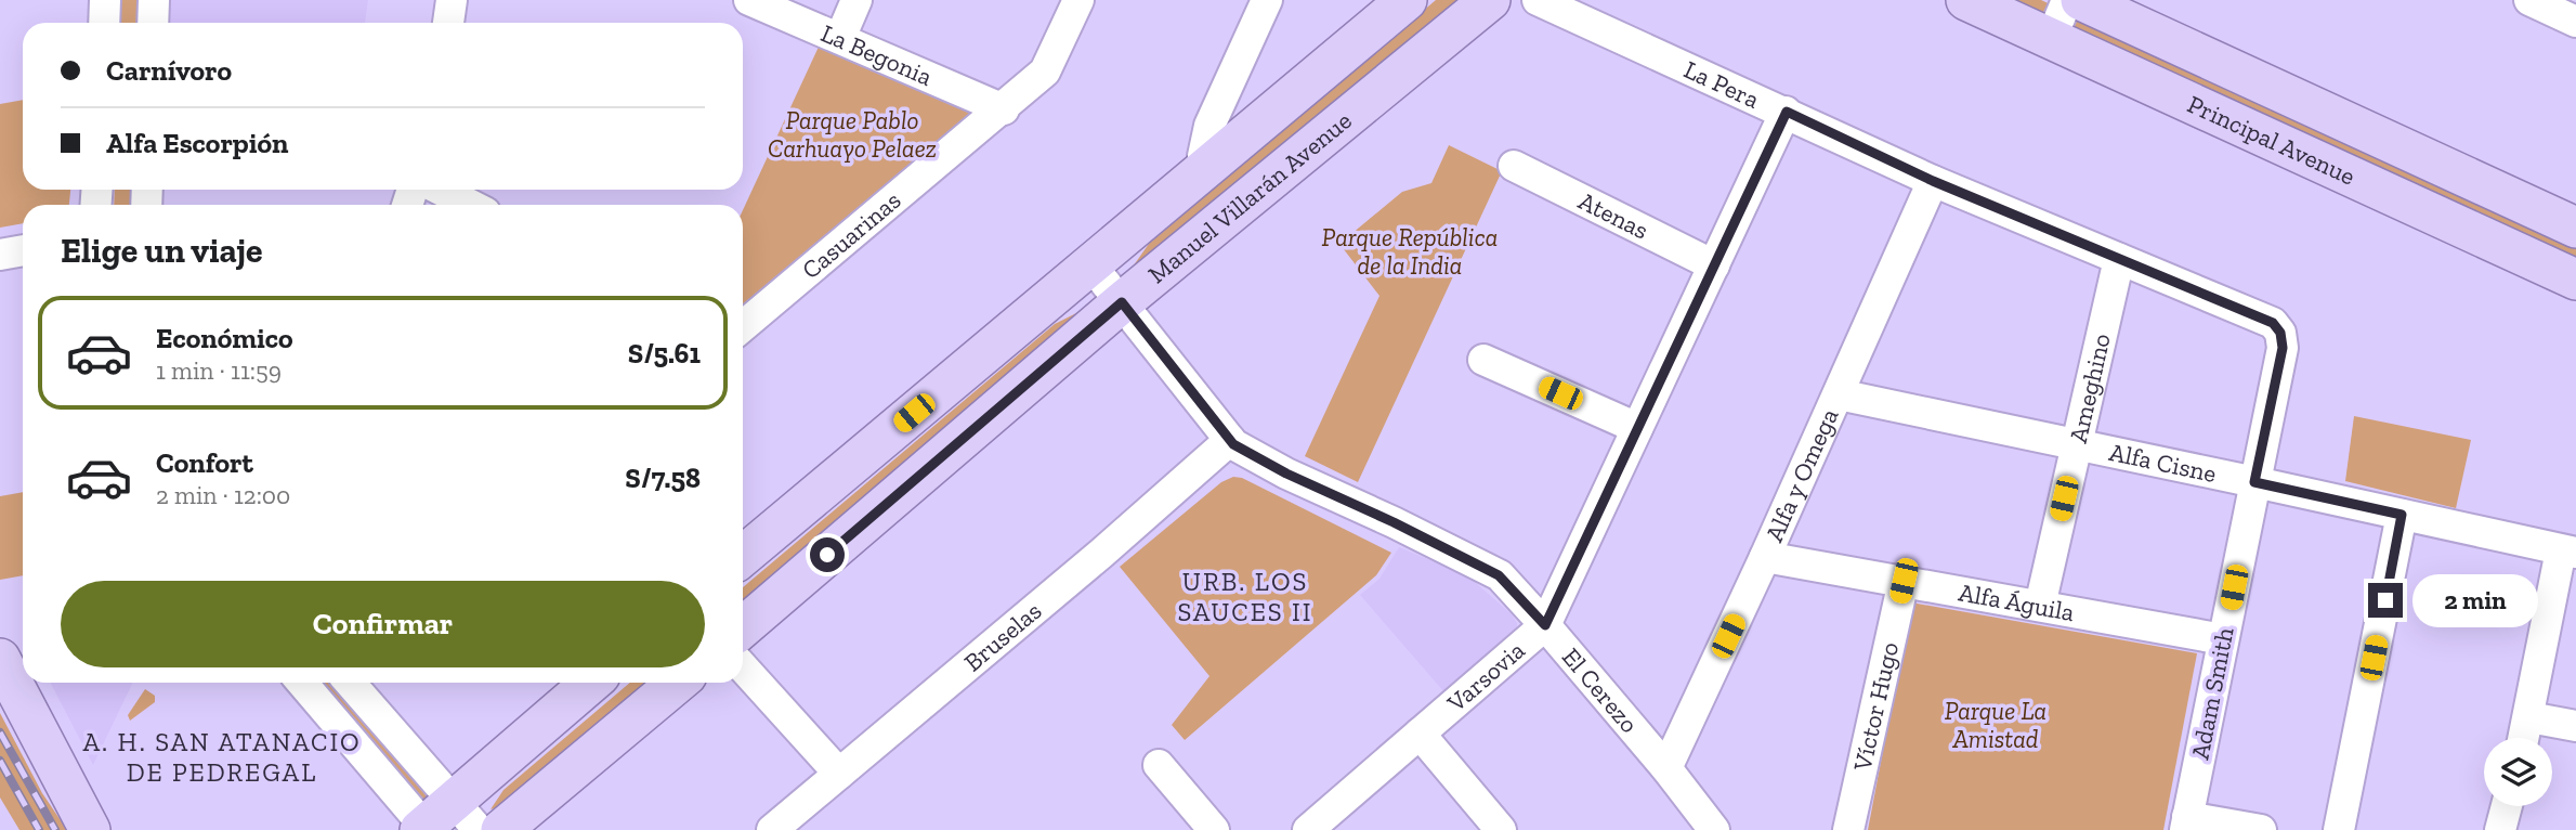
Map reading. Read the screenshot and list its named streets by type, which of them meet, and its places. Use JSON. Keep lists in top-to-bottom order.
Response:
{
  "streets": {
    "main road": ["Principal Avenue", "Manuel Villarán Avenue"],
    "street": [
      "La Begonia",
      "La Pera",
      "Atenas",
      "Casuarinas",
      "Ameghino",
      "Alfa Cisne",
      "Alfa y Omega",
      "Alfa Águila",
      "Bruselas",
      "Varsovia",
      "El Cerezo",
      "Adam Smith",
      "Víctor Hugo"
    ]
  },
  "crossings": [
    ["La Begonia", "Casuarinas"],
    ["La Pera", "Ameghino"],
    ["La Pera", "Alfa y Omega"],
    ["La Pera", "Varsovia"],
    ["La Pera", "Adam Smith"],
    ["Manuel Villarán Avenue", "El Cerezo"],
    ["Atenas", "Varsovia"],
    ["Ameghino", "Alfa Cisne"],
    ["Ameghino", "Alfa Águila"],
    ["Alfa Cisne", "Alfa y Omega"],
    ["Alfa Cisne", "Adam Smith"],
    ["Alfa y Omega", "Alfa Águila"],
    ["Alfa y Omega", "El Cerezo"],
    ["Alfa Águila", "Adam Smith"],
    ["Alfa Águila", "Víctor Hugo"],
    ["Bruselas", "El Cerezo"],
    ["Varsovia", "El Cerezo"]
  ],
  "districts": ["URB. LOS SAUCES II", "A. H. SAN ATANACIO DE PEDREGAL"],
  "parks": ["Parque Pablo Carhuayo Pelaez", "Parque República de la India", "Parque La Amistad"],
  "page": {
    "banner": ["Carnívoro", "Alfa Escorpión"],
    "heading": "Elige un viaje",
    "list": [
      {
        "name": "Económico",
        "note": "1 min · 11:59",
        "value": "S/5.61"
      },
      {
        "name": "Confort",
        "note": "2 min · 12:00",
        "value": "S/7.58"
      }
    ],
    "buttons": "Confirmar",
    "bubble": "2 min"
  }
}
